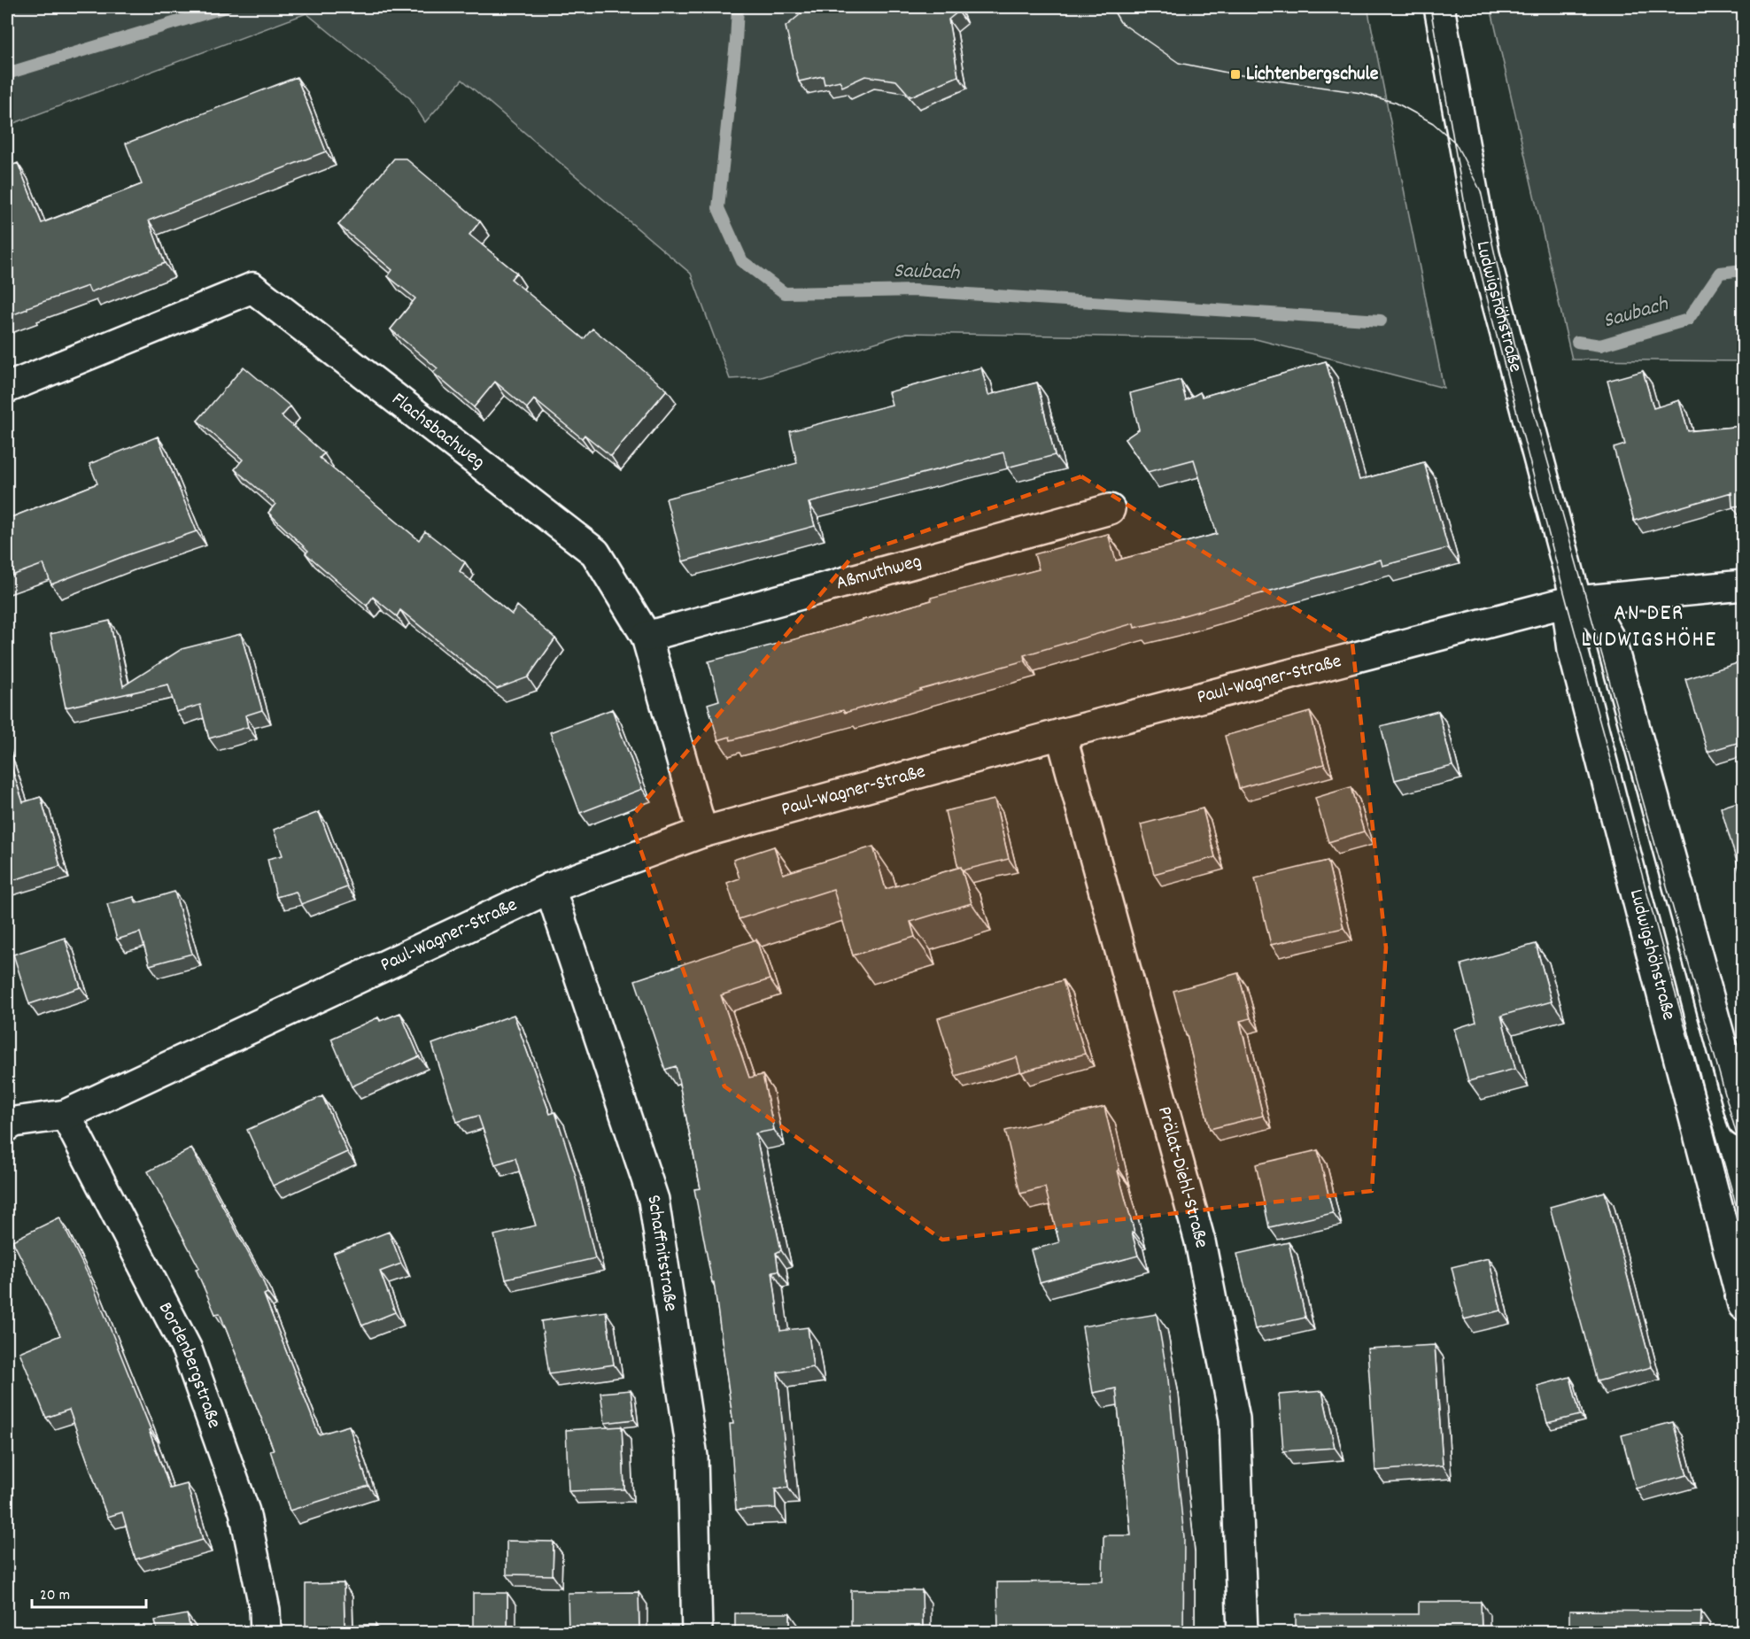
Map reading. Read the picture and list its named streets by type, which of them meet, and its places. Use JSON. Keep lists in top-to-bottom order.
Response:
{
  "streets": {
    "street": [
      "Ludwigshöhstraße",
      "Flachsbachweg",
      "Aßmuthweg",
      "Paul-Wagner-Straße",
      "Prälat-Diehl-Straße",
      "Schaffnitstraße",
      "Bordenbergstraße"
    ]
  },
  "crossings": [
    ["Ludwigshöhstraße", "Paul-Wagner-Straße"],
    ["Flachsbachweg", "Aßmuthweg"],
    ["Flachsbachweg", "Paul-Wagner-Straße"],
    ["Paul-Wagner-Straße", "Prälat-Diehl-Straße"],
    ["Paul-Wagner-Straße", "Schaffnitstraße"],
    ["Paul-Wagner-Straße", "Bordenbergstraße"]
  ],
  "districts": ["AN DER LUDWIGSHÖHE"],
  "water": ["Saubach"],
  "places": {
    "transit": ["Lichtenbergschule"]
  },
  "scale_bar": "20 m"
}
